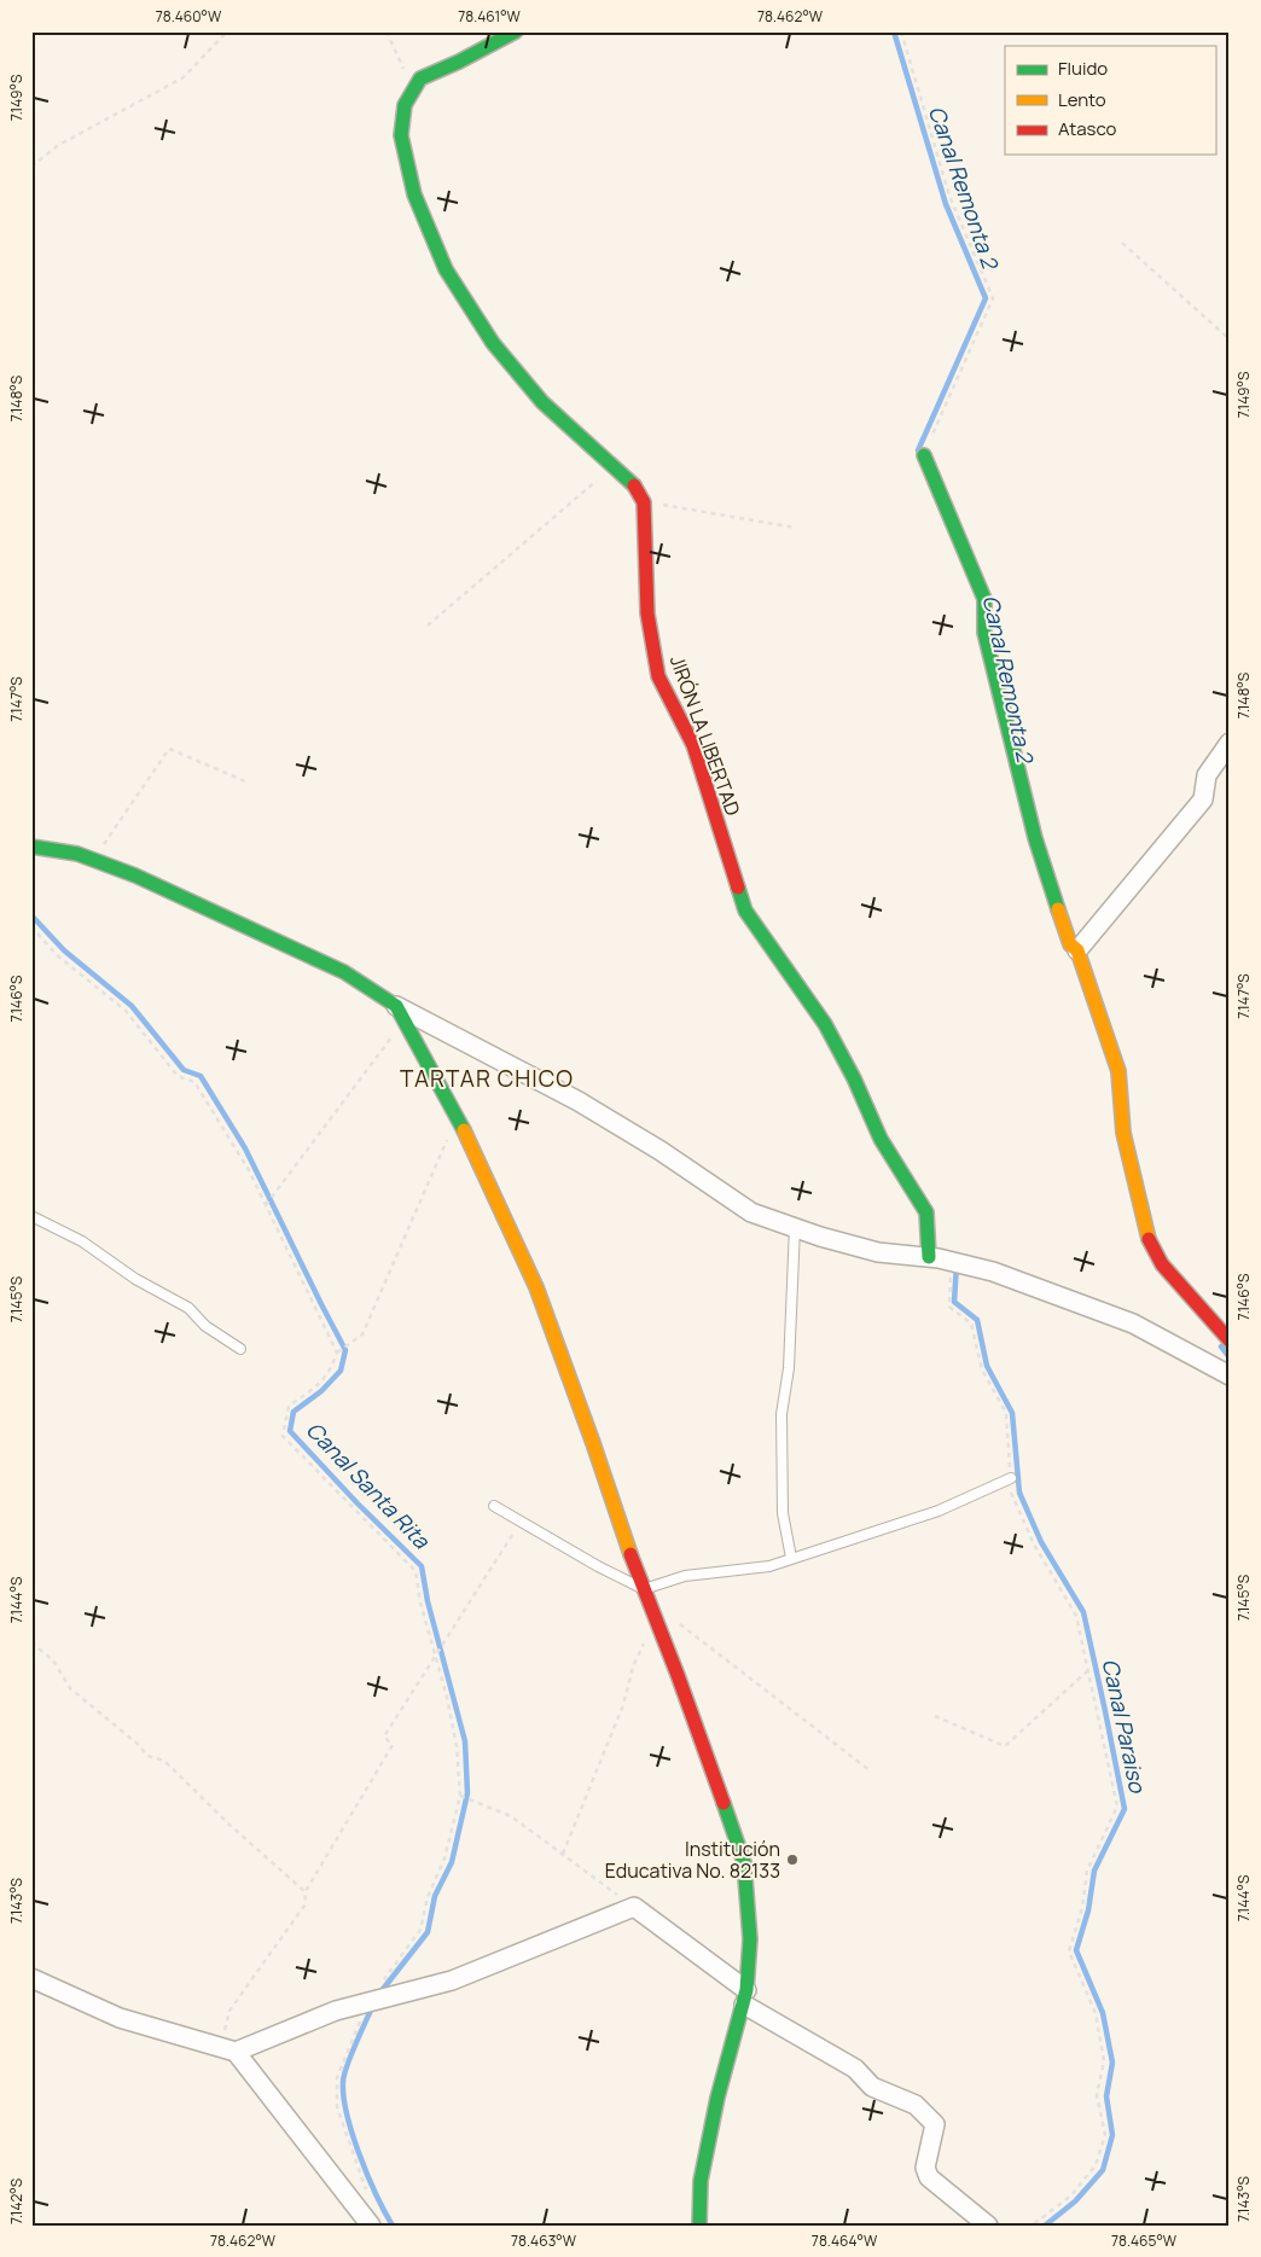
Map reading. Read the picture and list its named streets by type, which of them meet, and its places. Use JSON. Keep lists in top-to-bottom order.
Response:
{
  "streets": {
    "street": ["JIRÓN LA LIBERTAD"]
  },
  "districts": ["TARTAR CHICO"],
  "water": ["Canal Remonta 2", "Canal Santa Rita", "Canal Paraiso"],
  "places": ["Institución Educativa No. 82133"],
  "legend": ["Fluido", "Lento", "Atasco"],
  "coordinates": [
    "78.460°W",
    "78.461°W",
    "78.462°W",
    "7.149°S",
    "7.148°S",
    "7.147°S",
    "7.146°S",
    "7.145°S",
    "7.144°S",
    "7.143°S",
    "7.142°S",
    "78.463°W",
    "78.464°W",
    "78.465°W"
  ]
}
